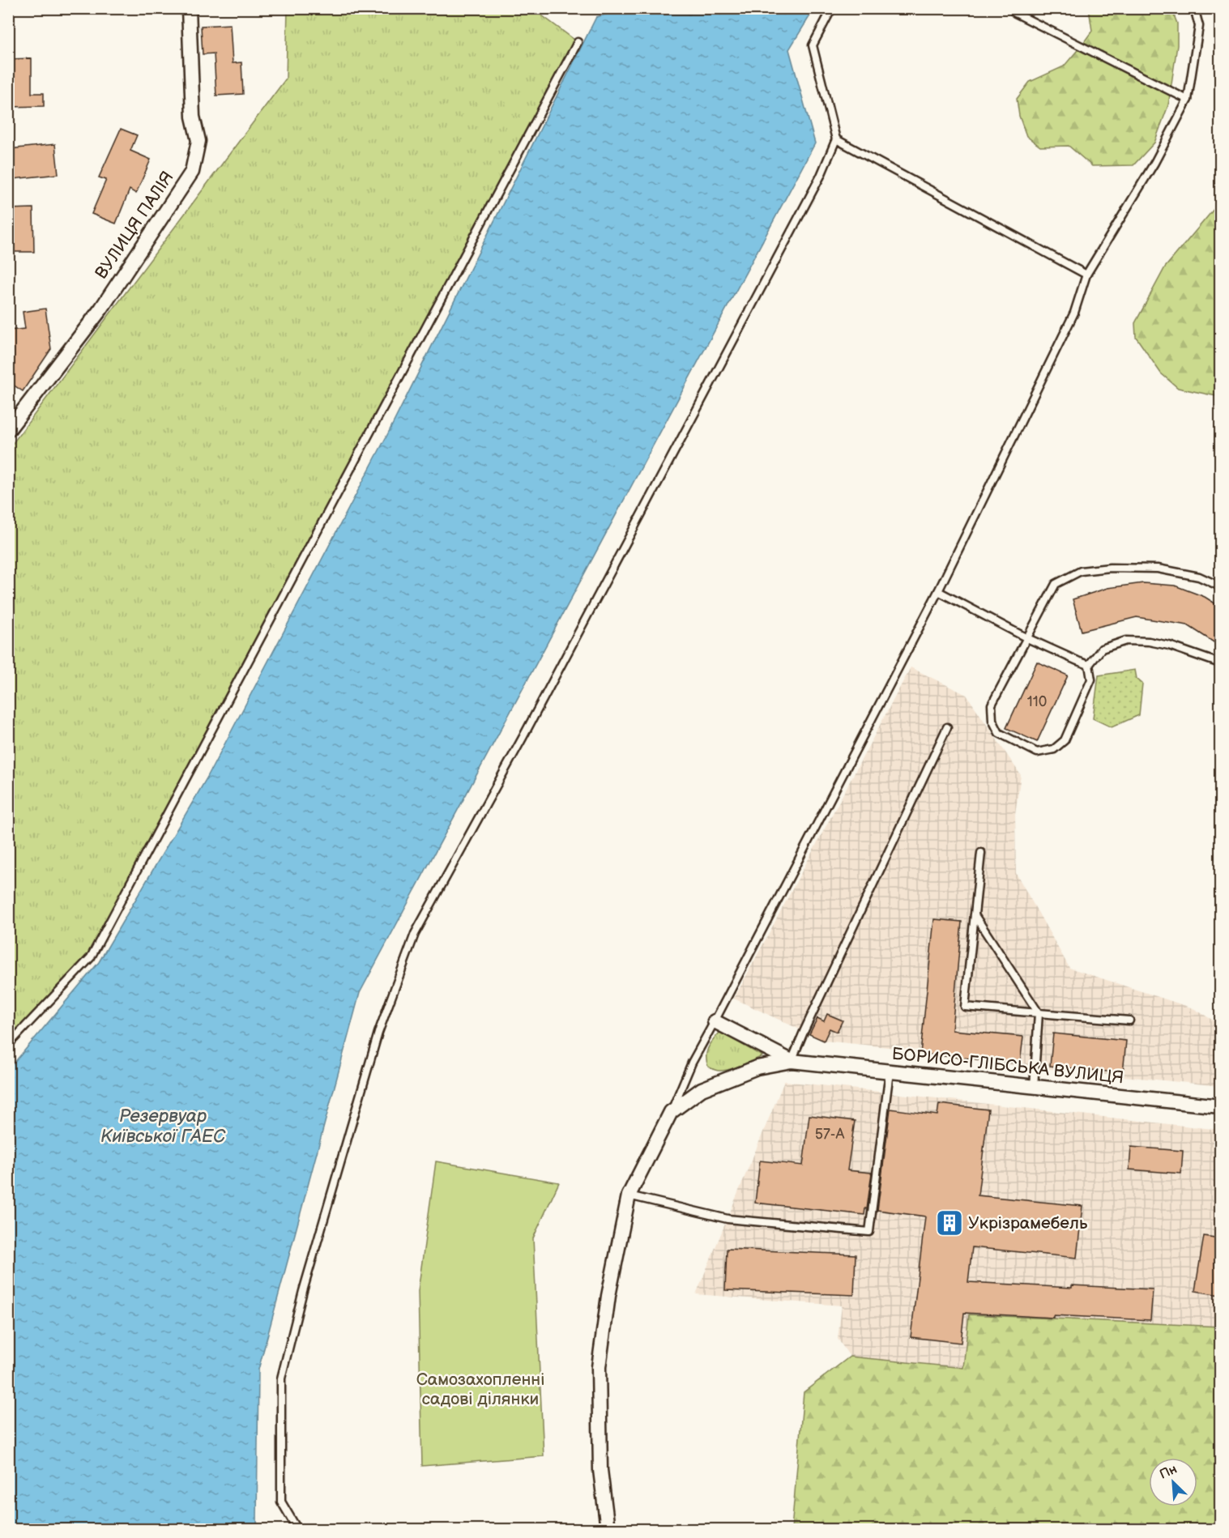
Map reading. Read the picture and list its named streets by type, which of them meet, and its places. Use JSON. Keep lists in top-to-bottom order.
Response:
{
  "streets": {
    "street": ["ВУЛИЦЯ ПАЛІЯ", "БОРИСО-ГЛІБСЬКА ВУЛИЦЯ"]
  },
  "water": ["Резервуар Київської ГАЕС"],
  "parks": ["Самозахопленні садові ділянки"],
  "places": {
    "building": ["Укрізрамебель"]
  },
  "house_numbers": ["110", "57-А"],
  "north": "top left"
}
